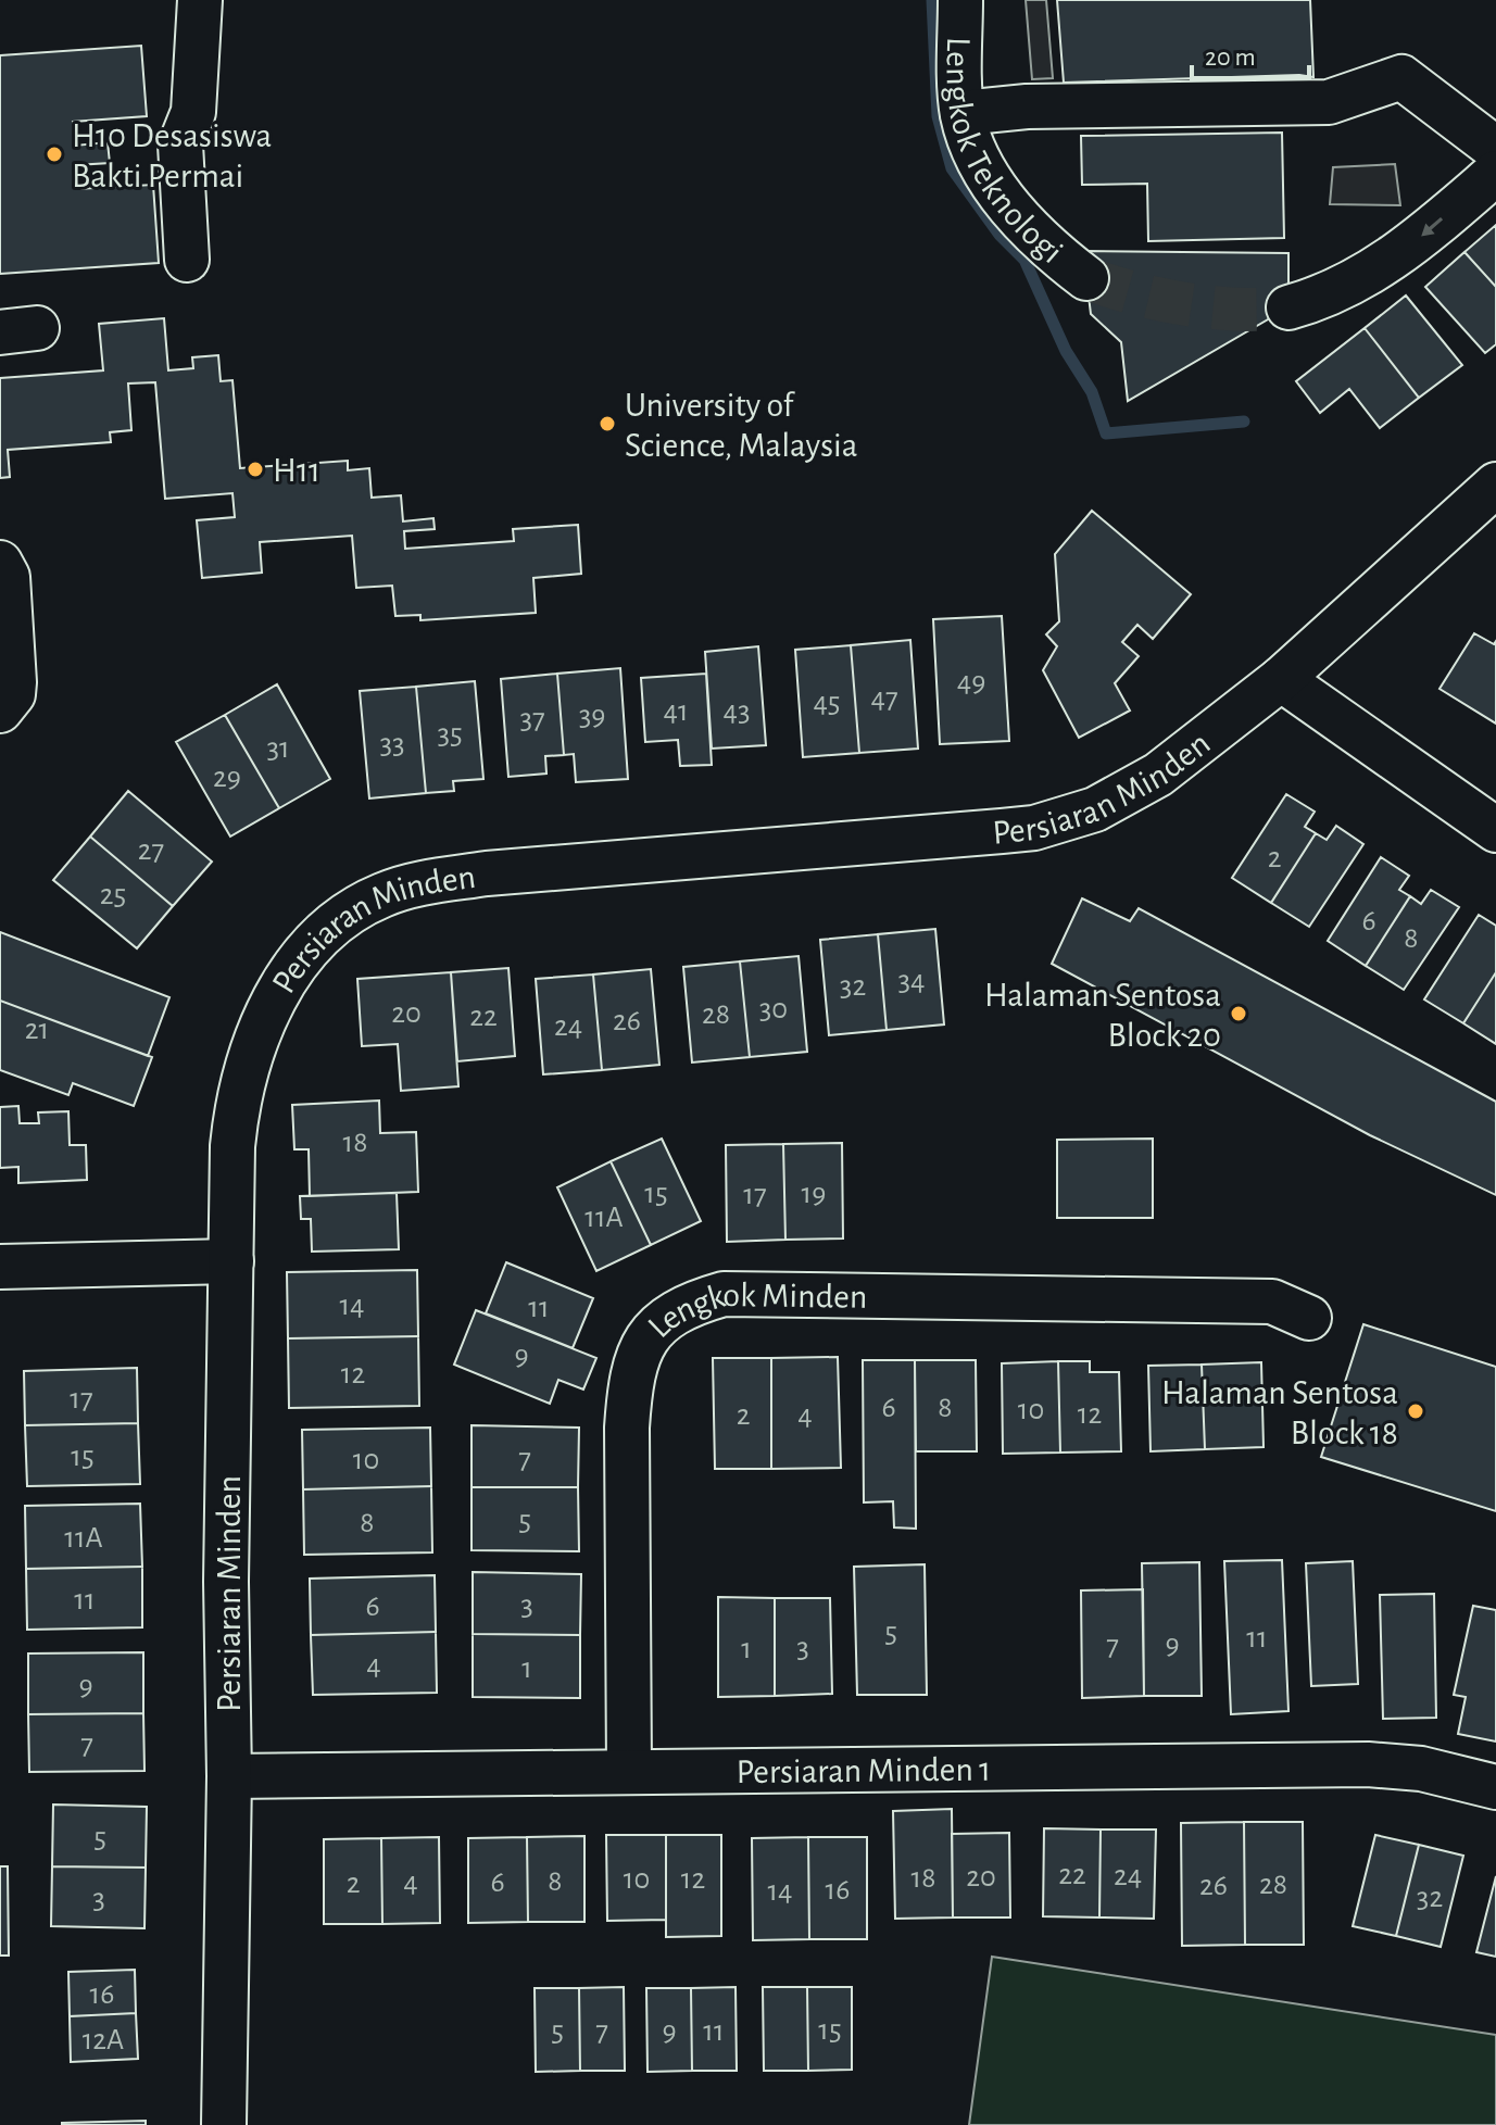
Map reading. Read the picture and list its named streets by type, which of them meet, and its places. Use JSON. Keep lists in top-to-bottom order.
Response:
{
  "streets": {
    "street": [
      "Lengkok Teknologi",
      "Persiaran Minden",
      "Lengkok Minden",
      "Persiaran Minden 1"
    ]
  },
  "crossings": [
    ["Persiaran Minden", "Persiaran Minden 1"],
    ["Lengkok Minden", "Persiaran Minden 1"]
  ],
  "places": [
    "H10 Desasiswa Bakti Permai",
    "University of Science, Malaysia",
    "H11",
    "Halaman Sentosa Block 20",
    "Halaman Sentosa Block 18"
  ],
  "house_numbers": [
    "49",
    "47",
    "45",
    "41",
    "43",
    "39",
    "37",
    "35",
    "33",
    "31",
    "29",
    "27",
    "2",
    "25",
    "6",
    "8",
    "34",
    "32",
    "30",
    "20",
    "28",
    "22",
    "26",
    "24",
    "21",
    "18",
    "15",
    "19",
    "17",
    "11A",
    "14",
    "11",
    "9",
    "12",
    "17",
    "6",
    "8",
    "10",
    "12",
    "2",
    "4",
    "15",
    "7",
    "10",
    "5",
    "8",
    "11A",
    "11",
    "3",
    "6",
    "5",
    "11",
    "9",
    "7",
    "3",
    "1",
    "4",
    "1",
    "9",
    "7",
    "5",
    "22",
    "24",
    "20",
    "18",
    "10",
    "12",
    "8",
    "4",
    "6",
    "2",
    "28",
    "26",
    "16",
    "14",
    "32",
    "3",
    "16",
    "15",
    "5",
    "7",
    "9",
    "11",
    "12A"
  ],
  "scale_bar": "20 m"
}
